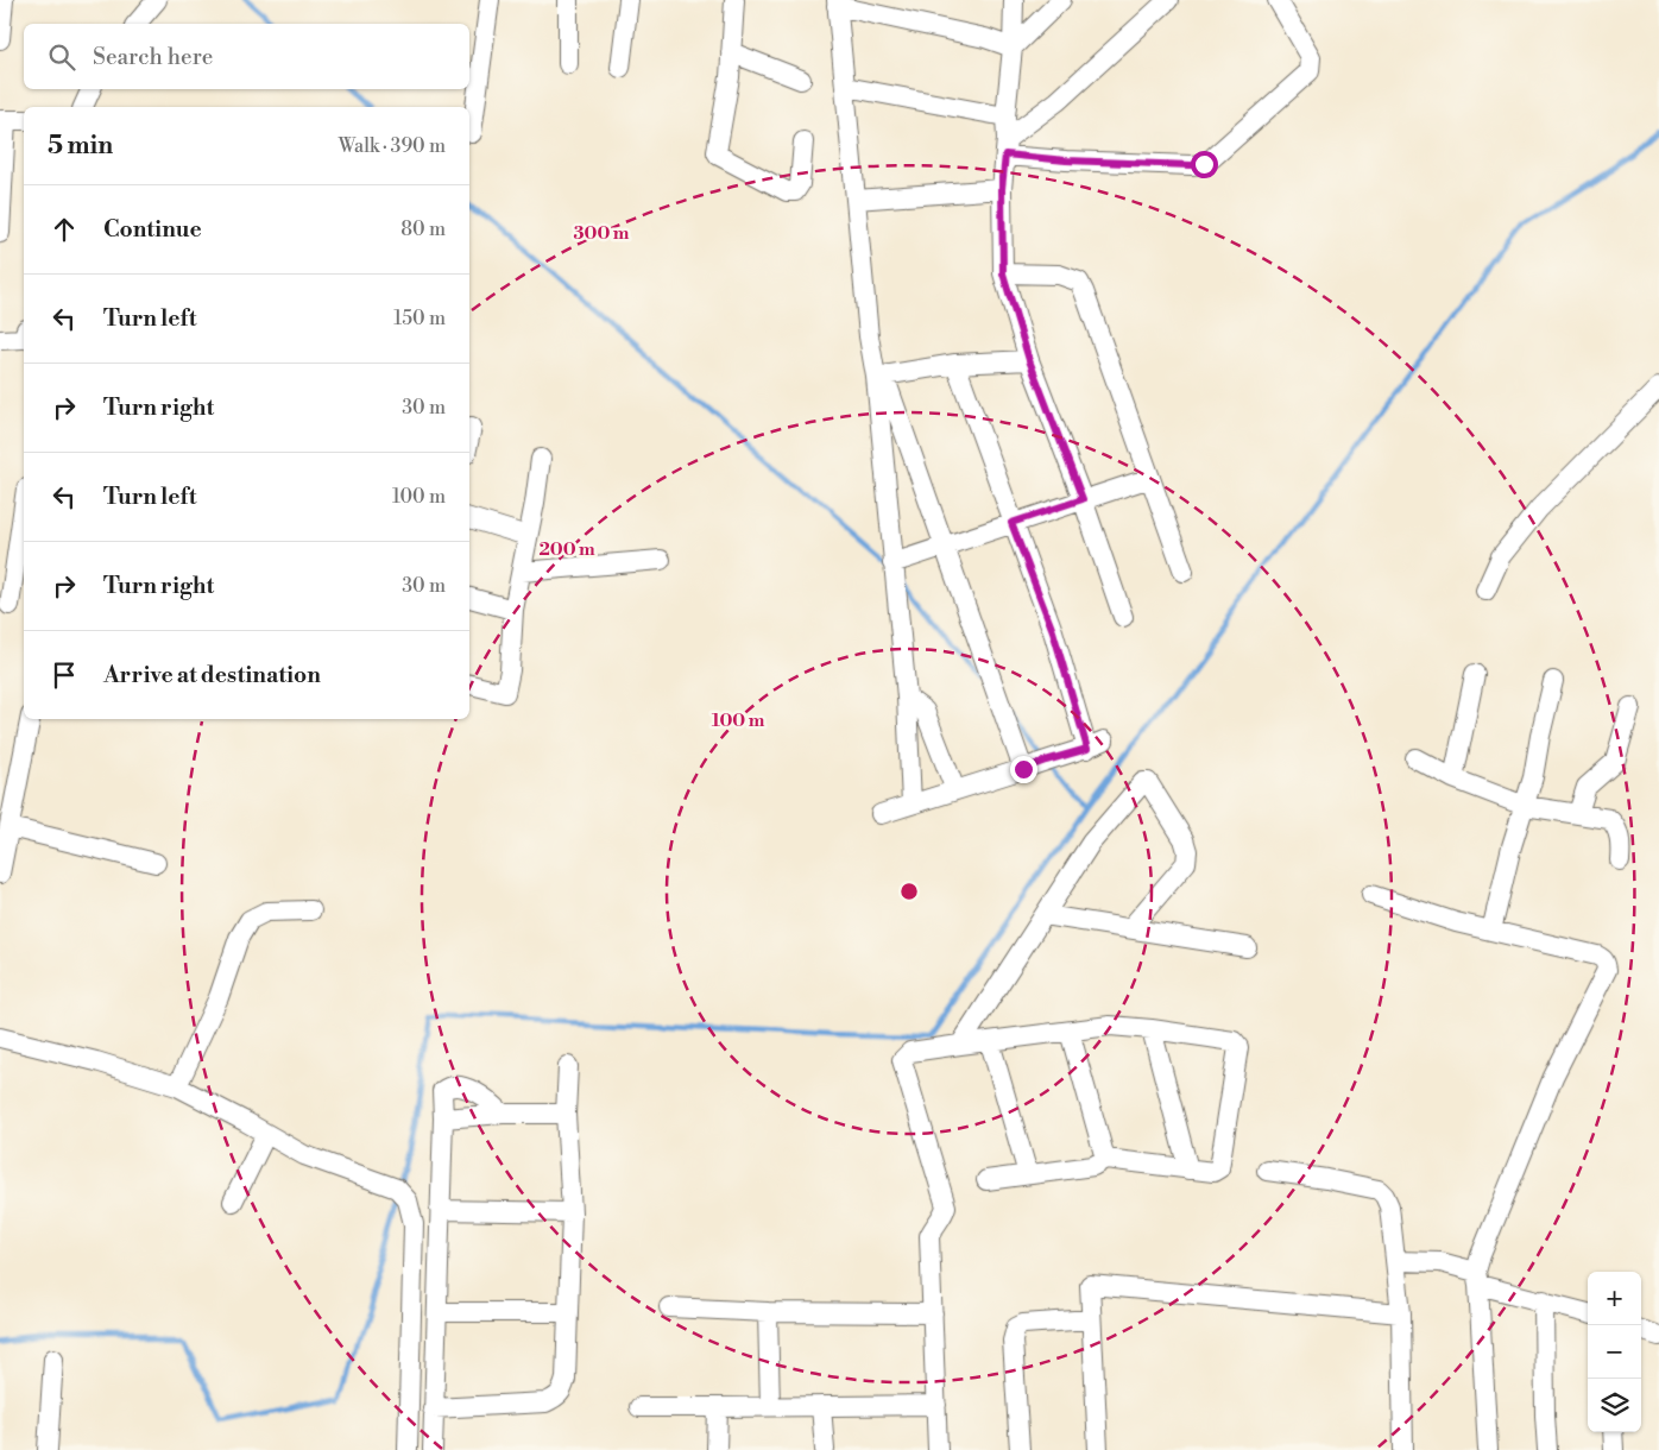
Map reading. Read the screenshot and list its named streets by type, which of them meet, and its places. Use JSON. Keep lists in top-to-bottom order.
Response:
{
  "page": {
    "search": "Search here",
    "heading": ["5 min", "Walk · 390 m"],
    "list": [
      ["Continue", "80 m"],
      ["Turn left", "150 m"],
      ["Turn right", "30 m"],
      ["Turn left", "100 m"],
      ["Turn right", "30 m"],
      "Arrive at destination"
    ],
    "map_buttons": ["+", "−"]
  },
  "rings": ["300 m", "200 m", "100 m"]
}
